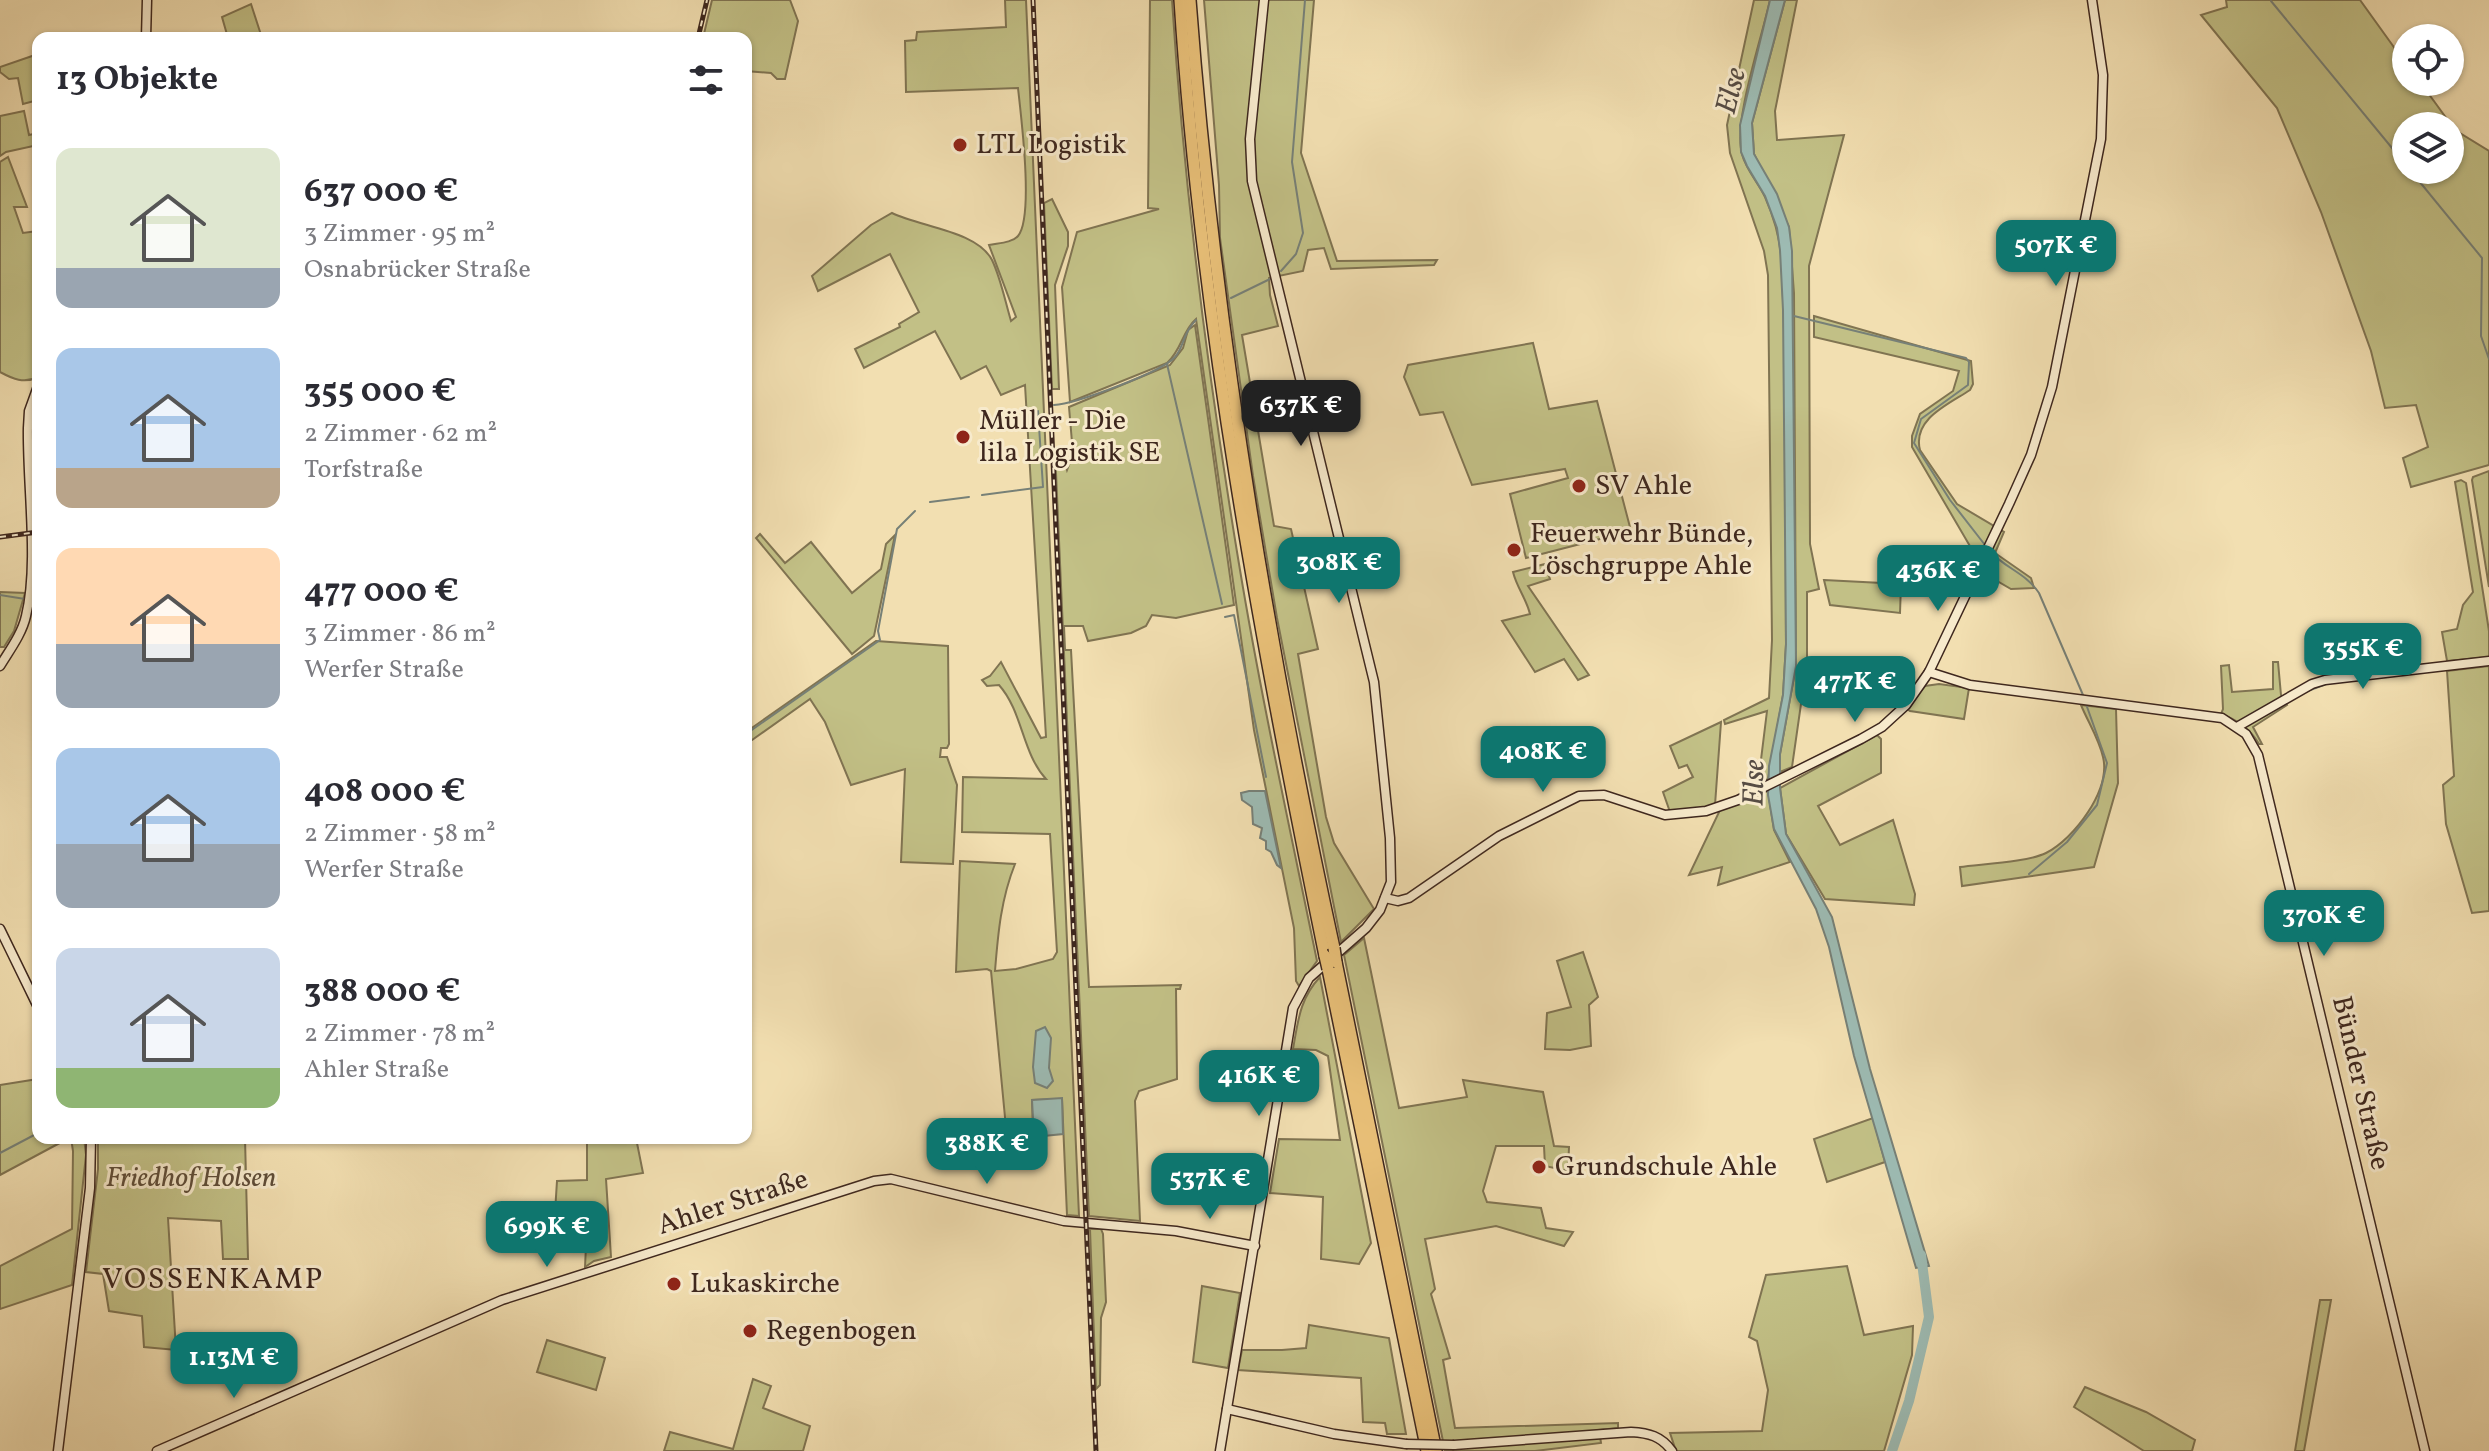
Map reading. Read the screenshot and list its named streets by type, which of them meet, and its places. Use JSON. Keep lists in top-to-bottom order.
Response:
{
  "streets": {
    "main road": ["Bünder Straße", "Ahler Straße"]
  },
  "districts": ["VOSSENKAMP"],
  "water": ["Else"],
  "parks": ["Friedhof Holsen"],
  "places": [
    "LTL Logistik",
    "Müller - Die lila Logistik SE",
    "SV Ahle",
    "Feuerwehr Bünde, Löschgruppe Ahle",
    "Grundschule Ahle",
    "Lukaskirche",
    "Regenbogen"
  ],
  "page": {
    "heading": "13 Objekte",
    "list": [
      {
        "name": "637 000 €",
        "note": "3 Zimmer · 95 m² · Osnabrücker Straße"
      },
      {
        "name": "355 000 €",
        "note": "2 Zimmer · 62 m² · Torfstraße"
      },
      {
        "name": "477 000 €",
        "note": "3 Zimmer · 86 m² · Werfer Straße"
      },
      {
        "name": "408 000 €",
        "note": "2 Zimmer · 58 m² · Werfer Straße"
      },
      {
        "name": "388 000 €",
        "note": "2 Zimmer · 78 m² · Ahler Straße"
      }
    ],
    "price": [
      "507K €",
      "637K €",
      "308K €",
      "436K €",
      "355K €",
      "477K €",
      "408K €",
      "370K €",
      "416K €",
      "388K €",
      "537K €",
      "699K €",
      "1.13M €"
    ]
  }
}
